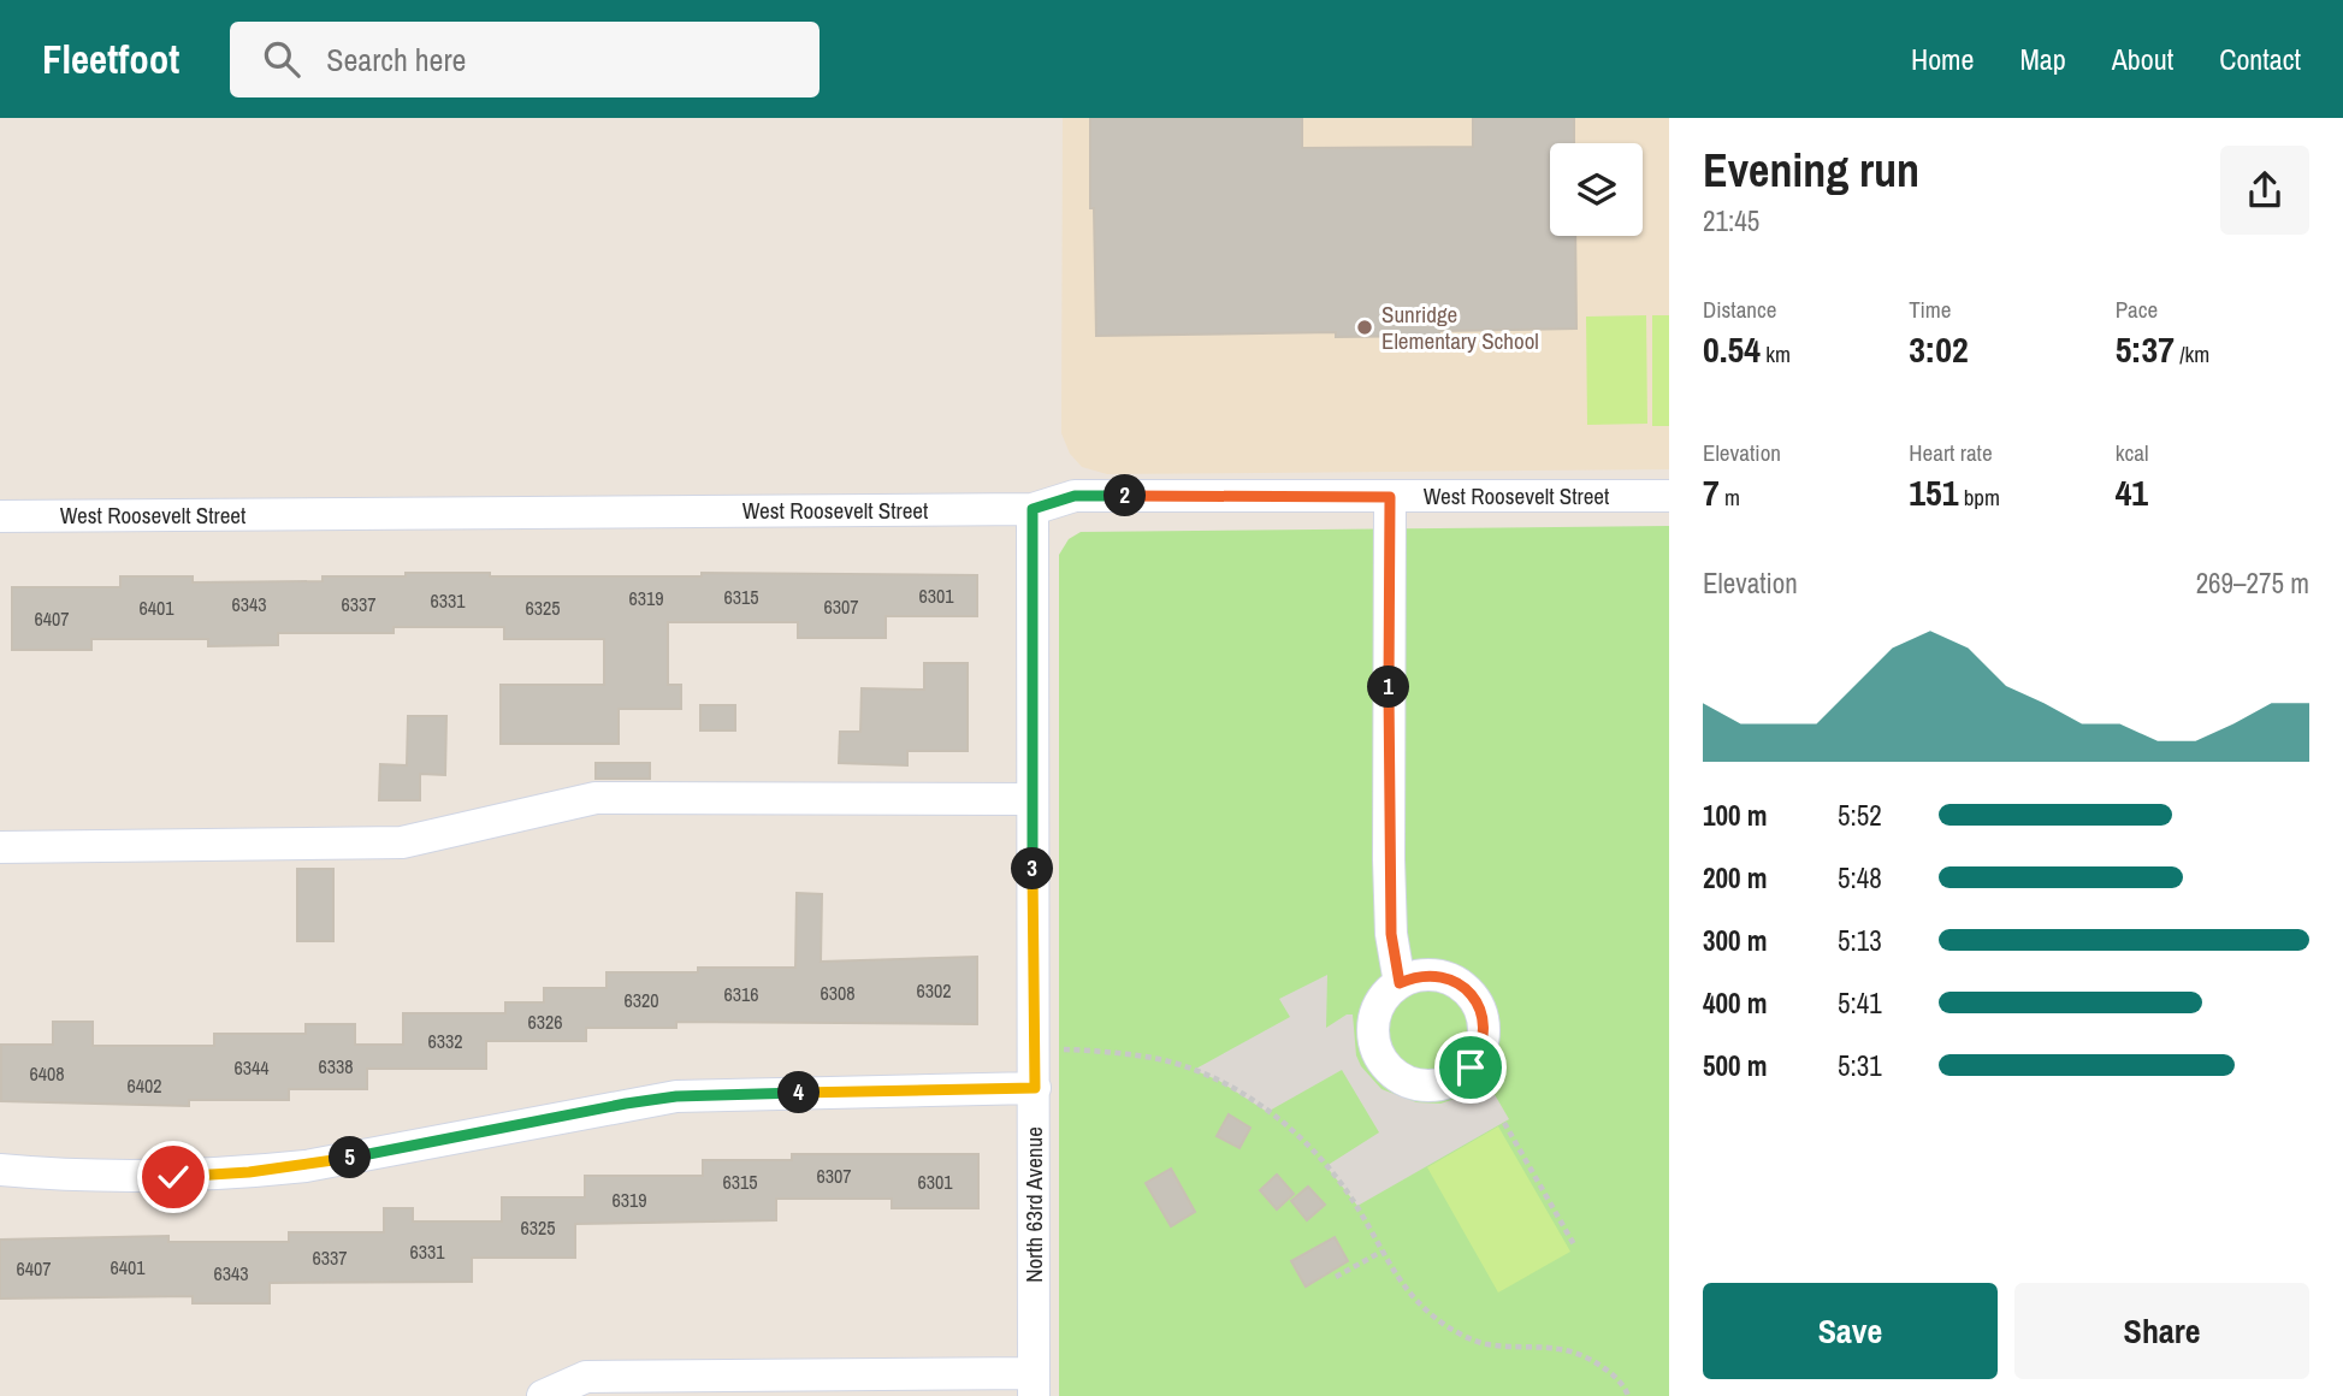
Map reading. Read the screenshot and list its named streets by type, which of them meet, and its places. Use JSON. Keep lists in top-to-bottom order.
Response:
{
  "streets": {
    "street": ["West Roosevelt Street", "North 63rd Avenue"]
  },
  "crossings": [
    ["West Roosevelt Street", "North 63rd Avenue"]
  ],
  "places": ["Sunridge Elementary School"],
  "house_numbers": [
    "6301",
    "6315",
    "6319",
    "6331",
    "6343",
    "6337",
    "6307",
    "6401",
    "6325",
    "6407",
    "6302",
    "6308",
    "6316",
    "6320",
    "6326",
    "6332",
    "6338",
    "6344",
    "6408",
    "6402",
    "6307",
    "6315",
    "6301",
    "6319",
    "6325",
    "6331",
    "6337",
    "6401",
    "6407",
    "6343"
  ],
  "page": {
    "header": "Fleetfoot",
    "search": "Search here",
    "nav": [
      "Home",
      "Map",
      "About",
      "Contact"
    ],
    "heading": ["Evening run", "21:45"],
    "stats": [
      ["Distance", "0.54 km"],
      ["Time", "3:02"],
      ["Pace", "5:37 /km"],
      ["Elevation", "7 m"],
      ["Heart rate", "151 bpm"],
      ["kcal", "41"]
    ],
    "pins": [
      "2",
      "1",
      "3",
      "4",
      "5"
    ],
    "chart": ["Elevation", "269–275 m"],
    "list": [
      {
        "name": "100 m",
        "note": "5:52"
      },
      {
        "name": "200 m",
        "note": "5:48"
      },
      {
        "name": "300 m",
        "note": "5:13"
      },
      {
        "name": "400 m",
        "note": "5:41"
      },
      {
        "name": "500 m",
        "note": "5:31"
      }
    ],
    "buttons": ["Save", "Share"]
  }
}
